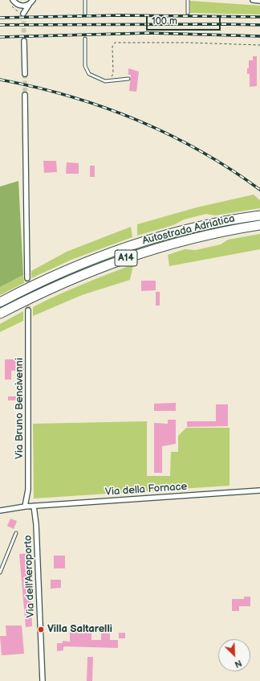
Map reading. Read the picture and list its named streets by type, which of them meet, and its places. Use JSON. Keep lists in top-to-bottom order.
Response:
{
  "streets": {
    "highway": ["Autostrada Adriatica", "A14"],
    "street": ["Via Bruno Bencivenni", "Via della Fornace", "Via dell'Aeroporto"]
  },
  "crossings": [
    ["Via della Fornace", "Via dell'Aeroporto"]
  ],
  "places": ["Villa Saltarelli"],
  "scale_bar": "100 m",
  "north": "bottom right"
}
